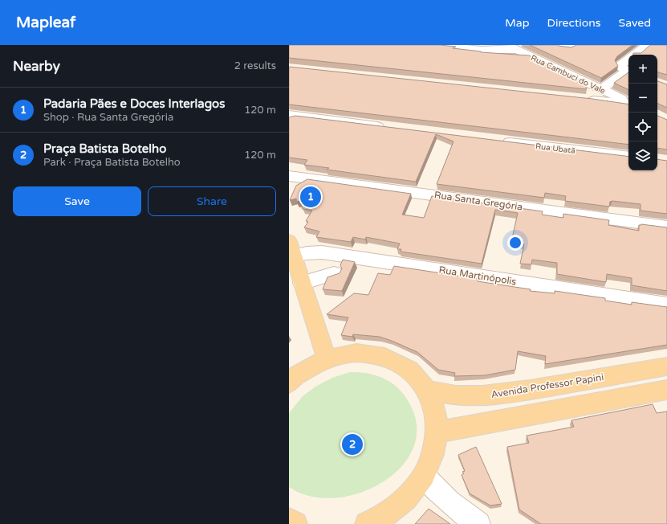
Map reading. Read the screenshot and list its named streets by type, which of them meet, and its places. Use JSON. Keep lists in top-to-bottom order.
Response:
{
  "streets": {
    "main road": ["Avenida Professor Papini"],
    "street": [
      "Rua Cambuci do Vale",
      "Rua Ubatã",
      "Rua Santa Gregória",
      "Rua Martinópolis"
    ]
  },
  "page": {
    "header": "Mapleaf",
    "nav": ["Map", "Directions", "Saved"],
    "heading": ["Nearby", "2 results"],
    "map_buttons": ["+", "−"],
    "list": [
      {
        "mark": "1",
        "name": "Padaria Pães e Doces Interlagos",
        "note": "Shop · Rua Santa Gregória",
        "value": "120 m"
      },
      {
        "mark": "2",
        "name": "Praça Batista Botelho",
        "note": "Park · Praça Batista Botelho",
        "value": "120 m"
      }
    ],
    "buttons": ["Save", "Share"],
    "pins": ["1", "2"]
  }
}
